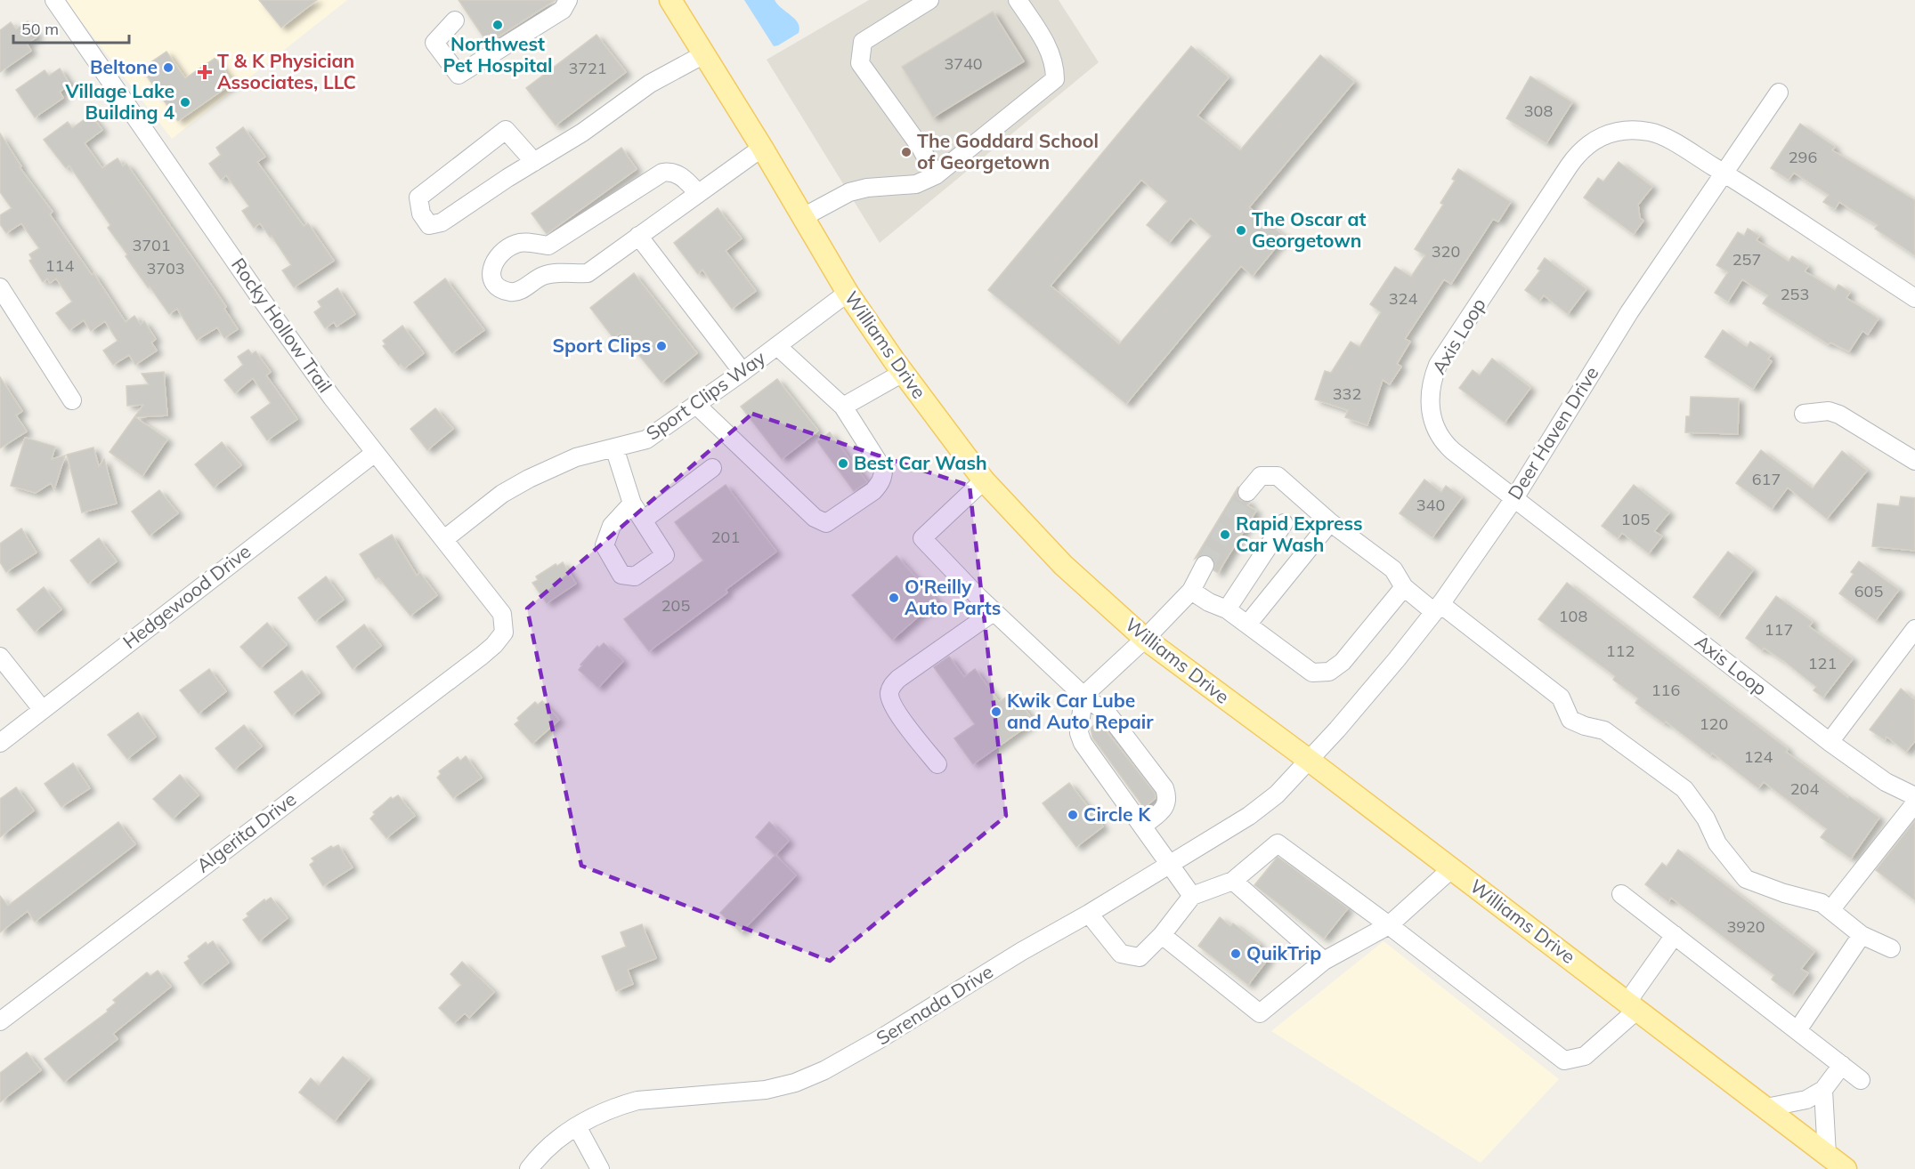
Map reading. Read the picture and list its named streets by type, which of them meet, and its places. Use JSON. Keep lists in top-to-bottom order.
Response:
{
  "streets": {
    "main road": ["Williams Drive"],
    "street": [
      "Rocky Hollow Trail",
      "Axis Loop",
      "Sport Clips Way",
      "Deer Haven Drive",
      "Hedgewood Drive",
      "Algerita Drive",
      "Serenada Drive"
    ]
  },
  "crossings": [
    ["Rocky Hollow Trail", "Sport Clips Way"],
    ["Rocky Hollow Trail", "Hedgewood Drive"],
    ["Rocky Hollow Trail", "Algerita Drive"],
    ["Axis Loop", "Deer Haven Drive"],
    ["Williams Drive", "Sport Clips Way"],
    ["Williams Drive", "Deer Haven Drive"],
    ["Williams Drive", "Serenada Drive"],
    ["Deer Haven Drive", "Serenada Drive"]
  ],
  "places": {
    "other": [
      "Northwest Pet Hospital",
      "Beltone",
      "Village Lake Building 4",
      "The Goddard School of Georgetown",
      "The Oscar at Georgetown",
      "Sport Clips",
      "Best Car Wash",
      "Rapid Express Car Wash",
      "O'Reilly Auto Parts",
      "Kwik Car Lube and Auto Repair",
      "Circle K",
      "QuikTrip"
    ],
    "health": ["T & K Physician Associates, LLC"]
  },
  "house_numbers": [
    "3740",
    "3721",
    "308",
    "296",
    "3701",
    "320",
    "257",
    "114",
    "3703",
    "253",
    "324",
    "332",
    "617",
    "340",
    "105",
    "201",
    "605",
    "205",
    "108",
    "117",
    "112",
    "121",
    "116",
    "120",
    "124",
    "204",
    "3920"
  ],
  "scale_bar": "50 m"
}
